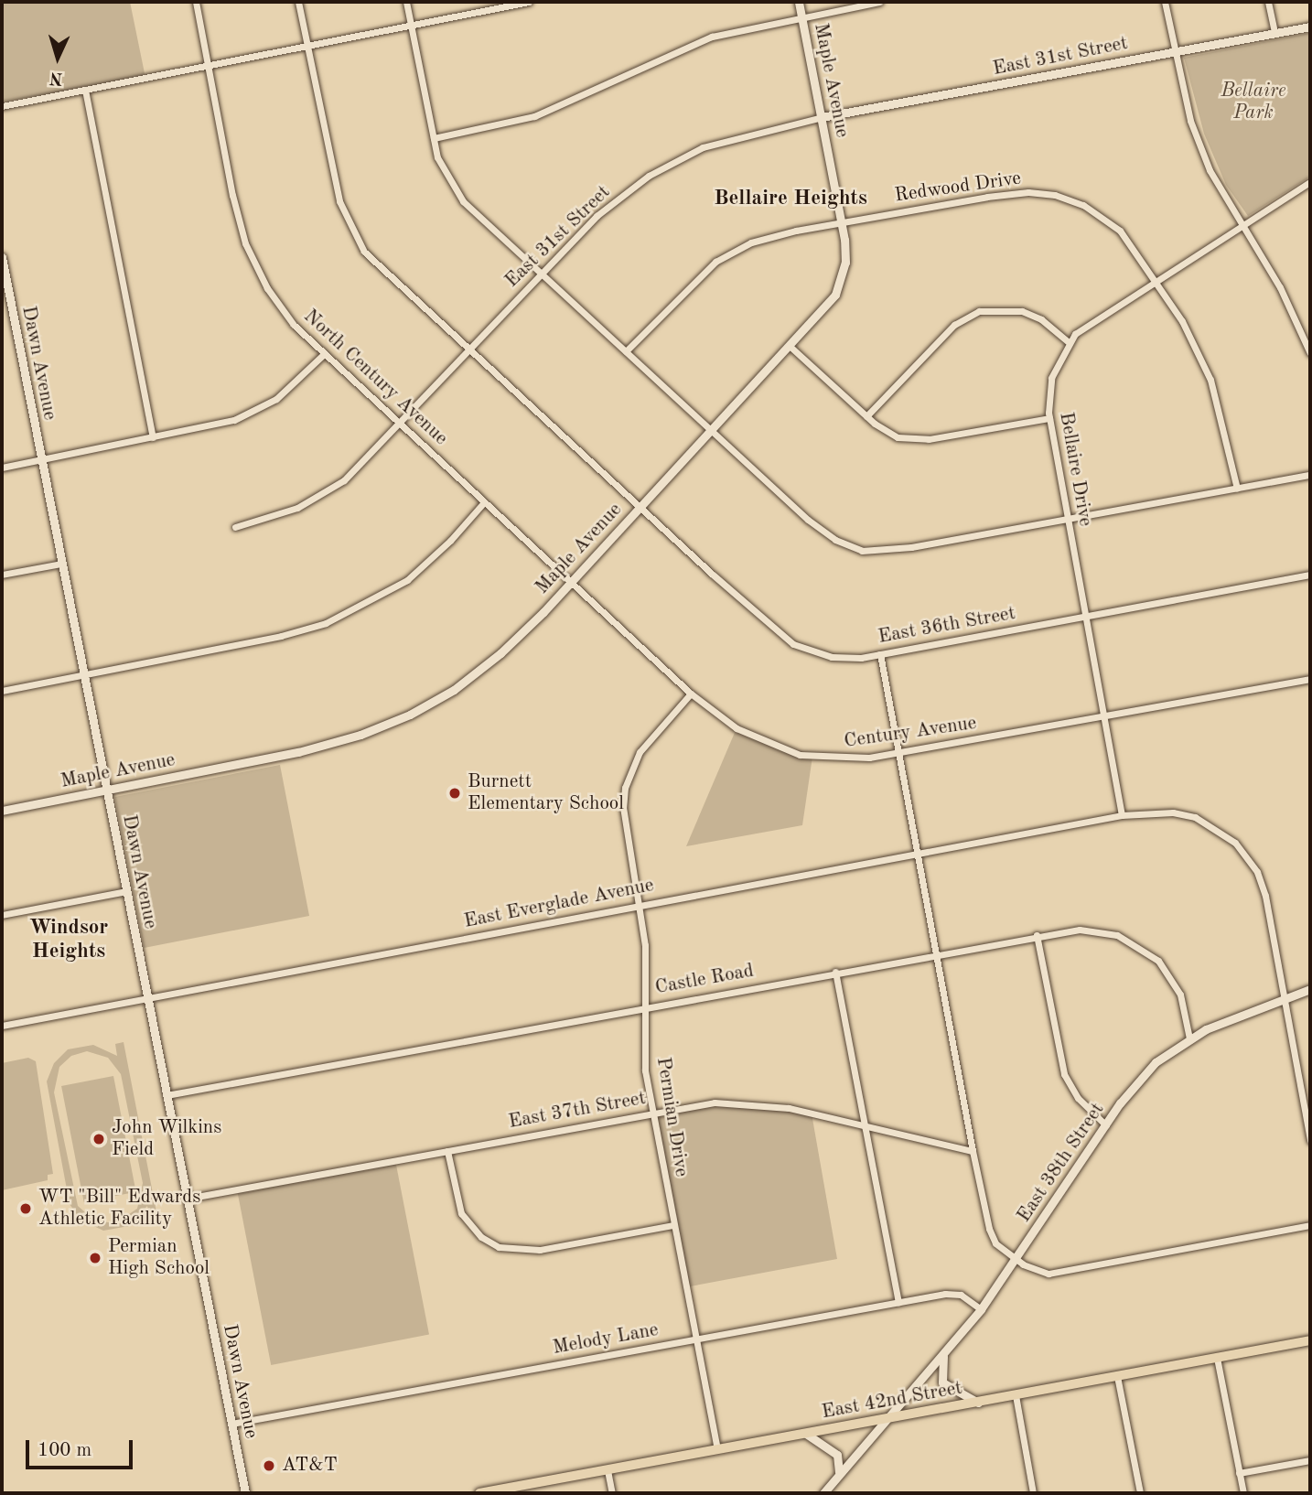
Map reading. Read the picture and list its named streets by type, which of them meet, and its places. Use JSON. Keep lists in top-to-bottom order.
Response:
{
  "streets": {
    "highway": ["East 42nd Street"],
    "street": [
      "East 31st Street",
      "Maple Avenue",
      "Redwood Drive",
      "Dawn Avenue",
      "North Century Avenue",
      "Bellaire Drive",
      "East 36th Street",
      "Century Avenue",
      "East Everglade Avenue",
      "Castle Road",
      "East 37th Street",
      "Permian Drive",
      "East 38th Street",
      "Melody Lane"
    ]
  },
  "crossings": [
    ["East 31st Street", "Maple Avenue"],
    ["East 31st Street", "North Century Avenue"],
    ["East 31st Street", "East 36th Street"],
    ["Maple Avenue", "Redwood Drive"],
    ["Maple Avenue", "Dawn Avenue"],
    ["Maple Avenue", "North Century Avenue"],
    ["Maple Avenue", "East 36th Street"],
    ["Maple Avenue", "Century Avenue"],
    ["Dawn Avenue", "East Everglade Avenue"],
    ["Dawn Avenue", "Castle Road"],
    ["Dawn Avenue", "East 37th Street"],
    ["Dawn Avenue", "Melody Lane"],
    ["North Century Avenue", "Century Avenue"],
    ["Bellaire Drive", "East 36th Street"],
    ["Bellaire Drive", "Century Avenue"],
    ["Bellaire Drive", "East Everglade Avenue"],
    ["Century Avenue", "Permian Drive"],
    ["East Everglade Avenue", "Permian Drive"],
    ["East Everglade Avenue", "East 38th Street"],
    ["Castle Road", "Permian Drive"],
    ["Castle Road", "East 38th Street"],
    ["East 37th Street", "Permian Drive"],
    ["Permian Drive", "Melody Lane"],
    ["Permian Drive", "East 42nd Street"],
    ["East 38th Street", "Melody Lane"],
    ["East 38th Street", "East 42nd Street"]
  ],
  "districts": ["Bellaire Heights", "Windsor Heights"],
  "parks": ["Bellaire Park"],
  "places": [
    "Burnett Elementary School",
    "John Wilkins Field",
    "WT \"Bill\" Edwards Athletic Facility",
    "Permian High School",
    "AT&T"
  ],
  "scale_bar": "100 m",
  "north": "bottom"
}
